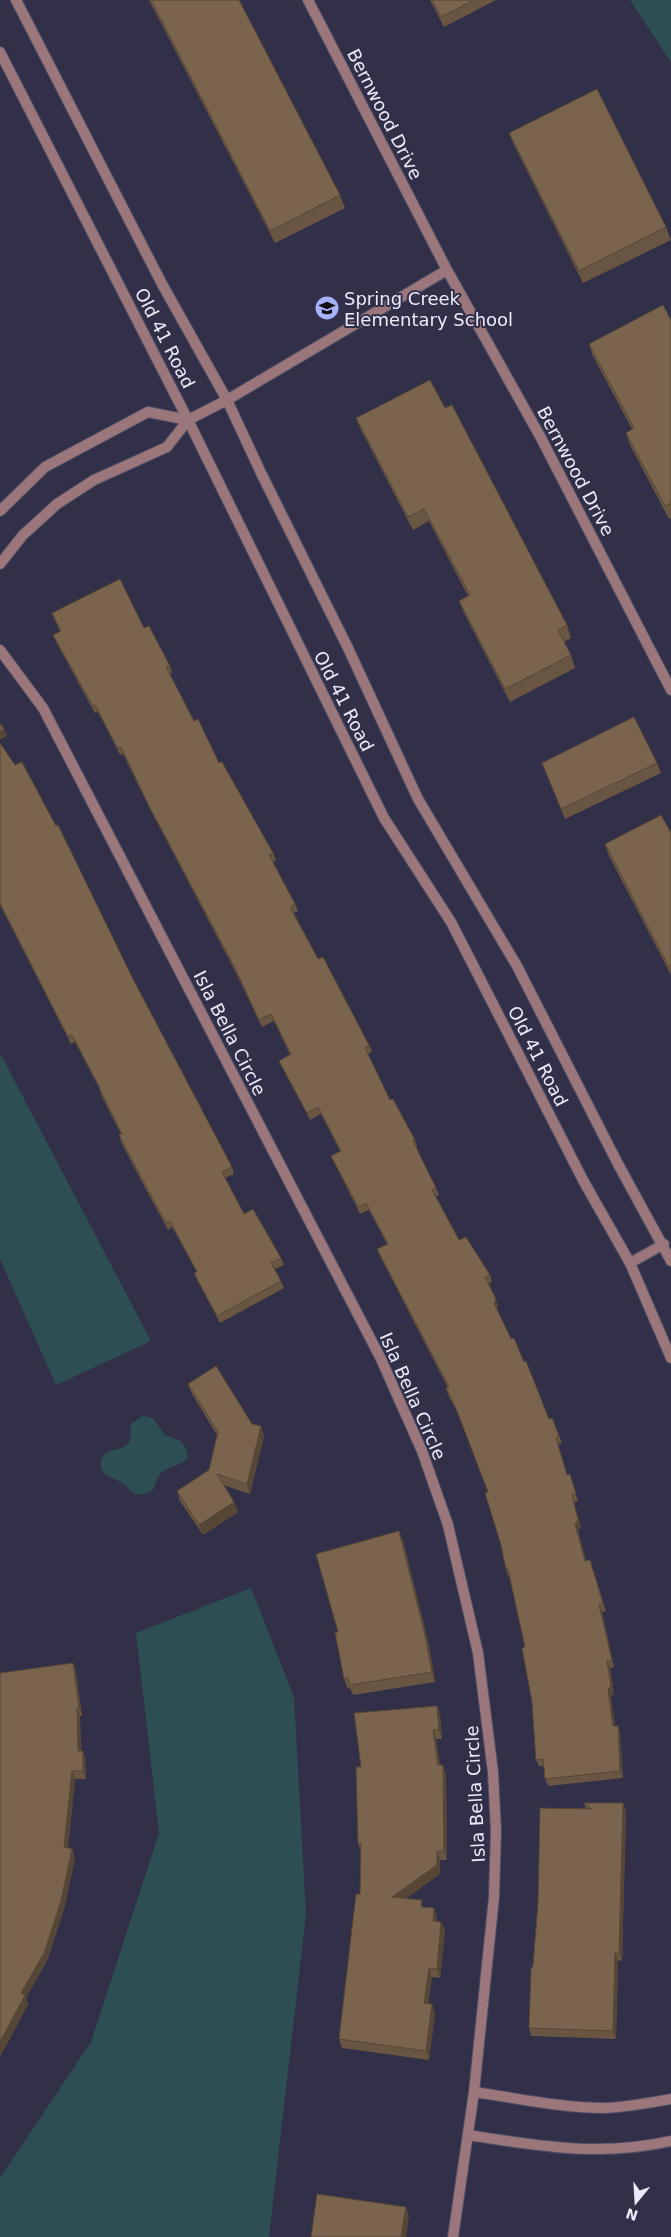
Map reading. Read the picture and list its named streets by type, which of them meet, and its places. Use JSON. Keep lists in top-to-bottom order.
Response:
{
  "streets": {
    "street": ["Bernwood Drive", "Old 41 Road", "Isla Bella Circle"]
  },
  "places": {
    "school or university": ["Spring Creek Elementary School"]
  },
  "north": "bottom"
}
